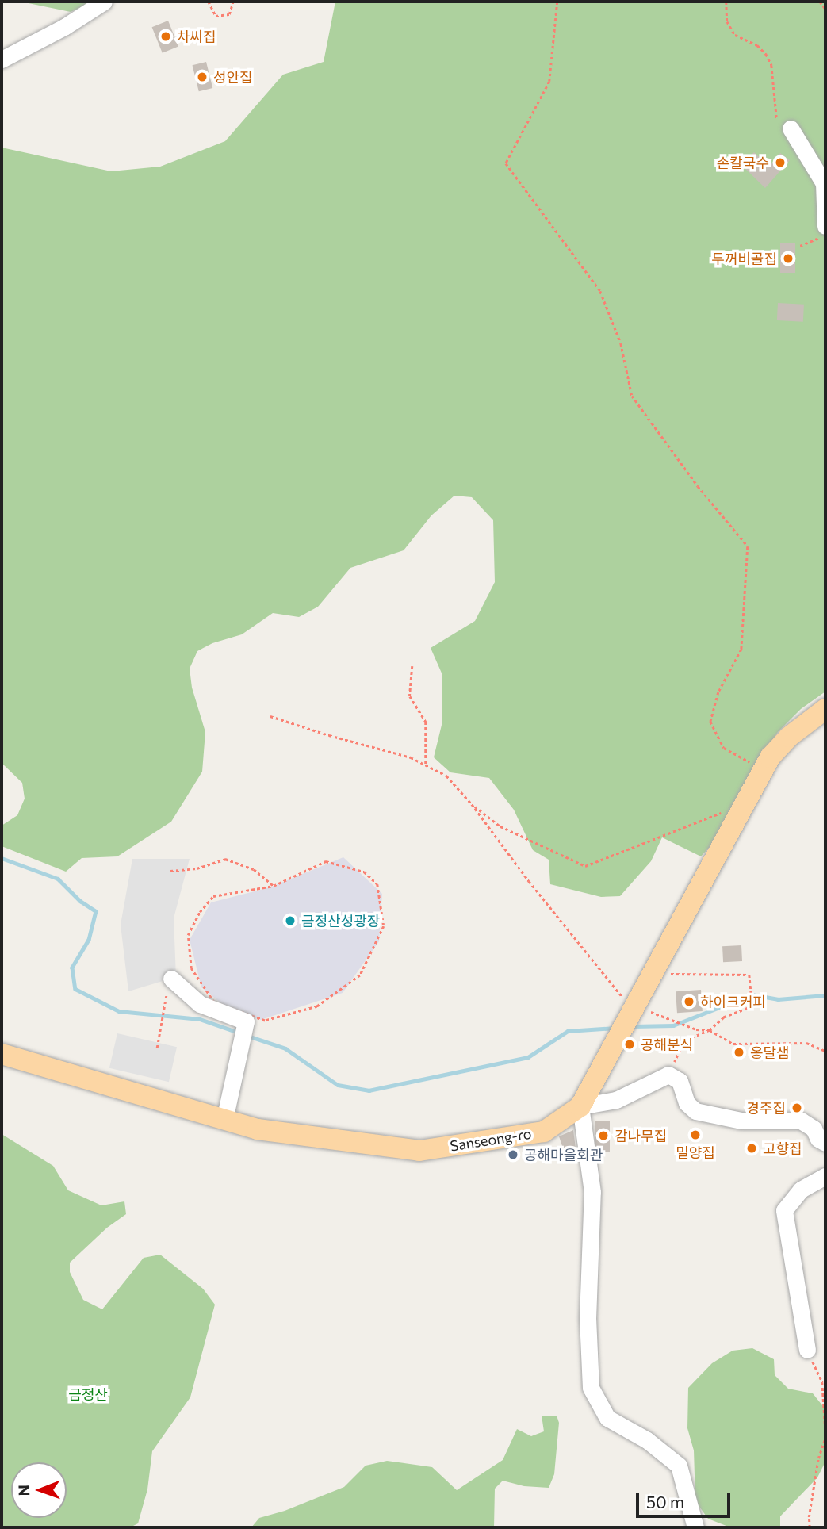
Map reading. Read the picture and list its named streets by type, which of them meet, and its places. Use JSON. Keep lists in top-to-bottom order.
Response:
{
  "streets": {
    "main road": ["Sanseong-ro"]
  },
  "parks": ["금정산"],
  "places": [
    "차씨집",
    "성안집",
    "손칼국수",
    "두꺼비골집",
    "금정산성광장",
    "하이크커피",
    "공해분식",
    "옹달샘",
    "경주집",
    "밀양집",
    "감나무집",
    "고향집",
    "공해마을회관"
  ],
  "scale_bar": "50 m",
  "north": "left"
}
